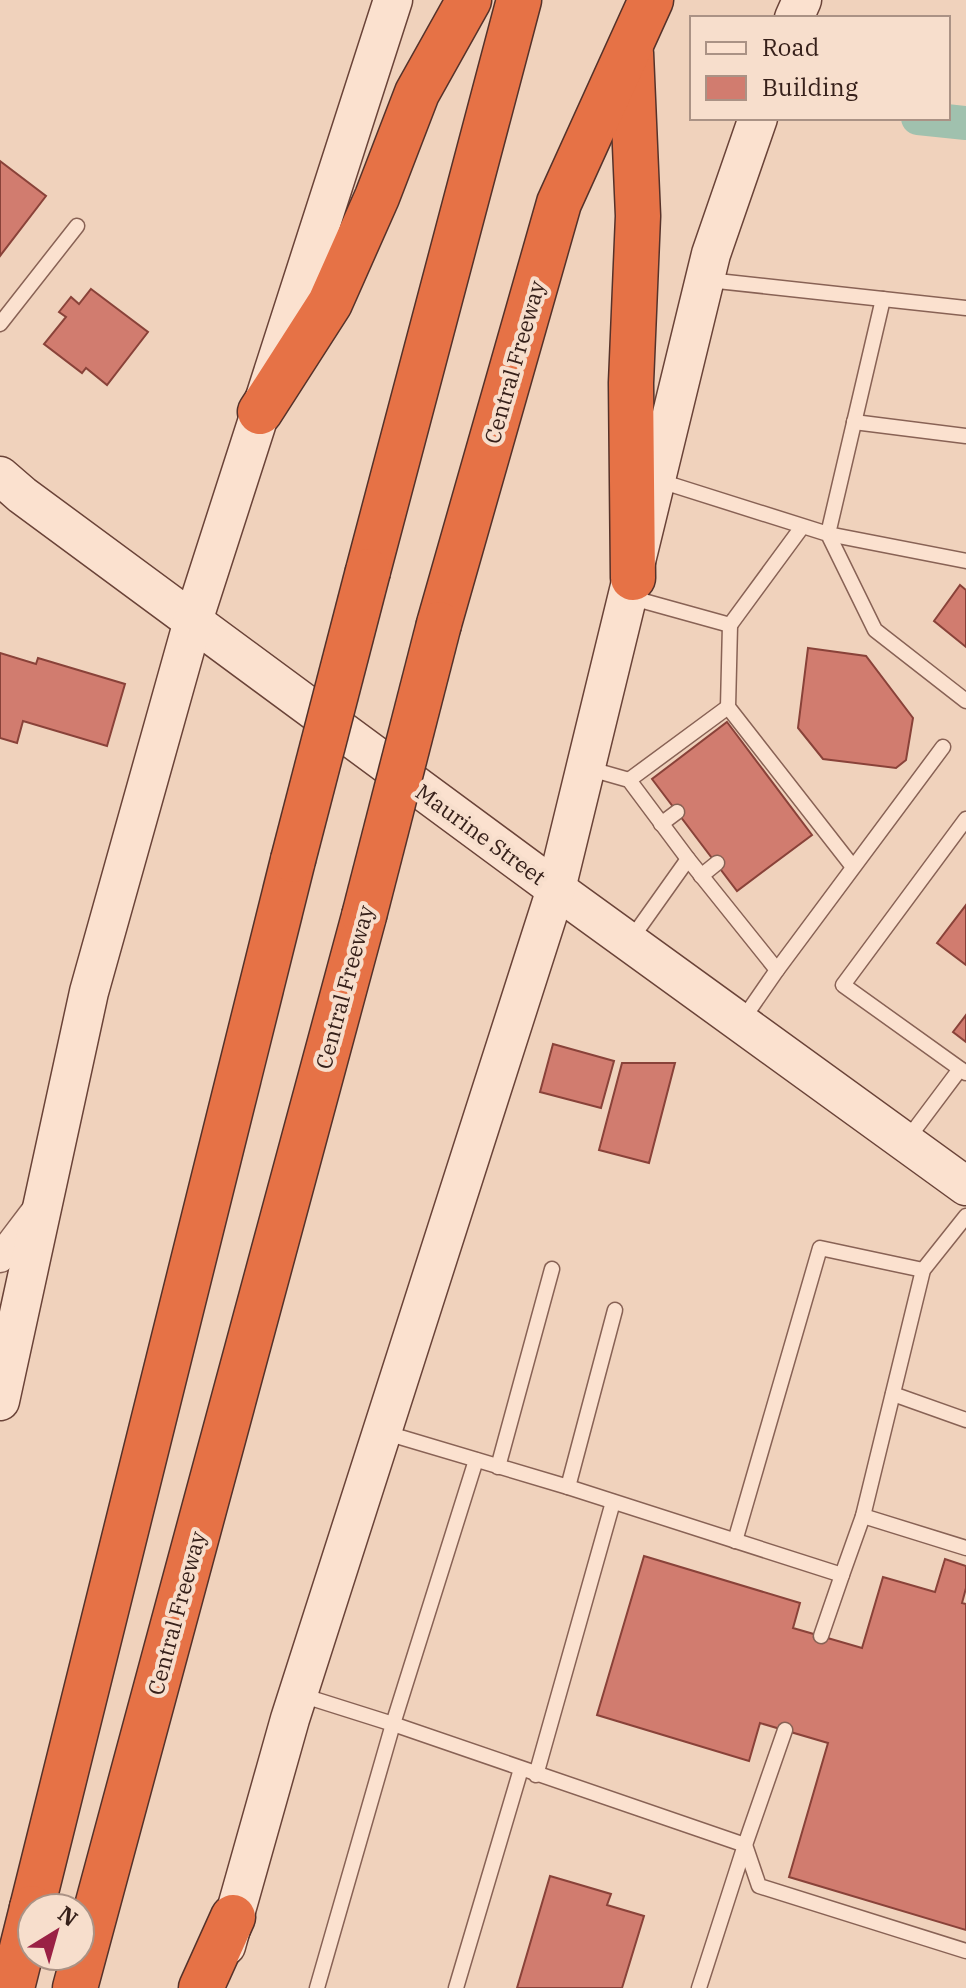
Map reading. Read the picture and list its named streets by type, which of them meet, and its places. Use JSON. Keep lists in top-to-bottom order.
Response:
{
  "streets": {
    "highway": ["Central Freeway"],
    "main road": ["Maurine Street"]
  },
  "legend": ["Road", "Building"],
  "north": "top right"
}
